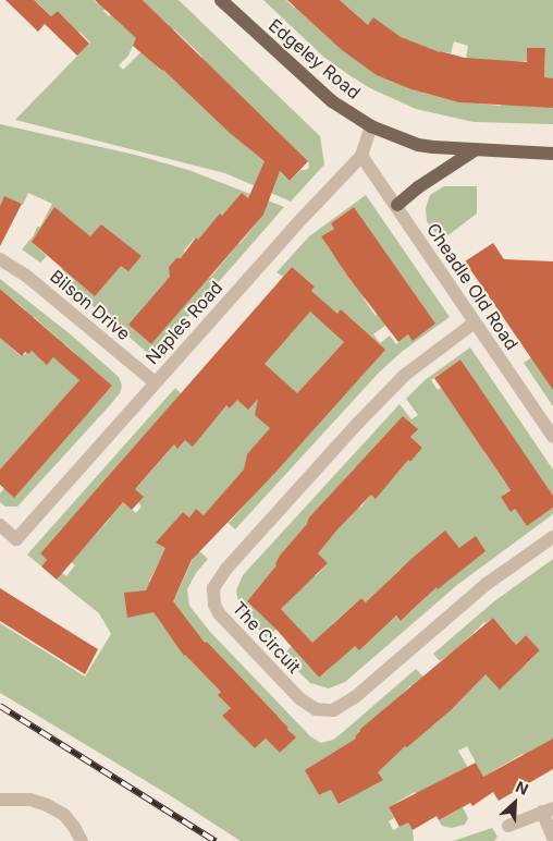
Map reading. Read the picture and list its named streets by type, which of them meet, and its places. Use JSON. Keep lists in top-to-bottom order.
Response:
{
  "streets": {
    "main road": ["Edgeley Road"],
    "street": [
      "Cheadle Old Road",
      "Bilson Drive",
      "Naples Road",
      "The Circuit"
    ]
  },
  "crossings": [
    ["Edgeley Road", "Naples Road"],
    ["Cheadle Old Road", "Naples Road"],
    ["Cheadle Old Road", "The Circuit"],
    ["Bilson Drive", "Naples Road"]
  ],
  "north": "top right"
}
